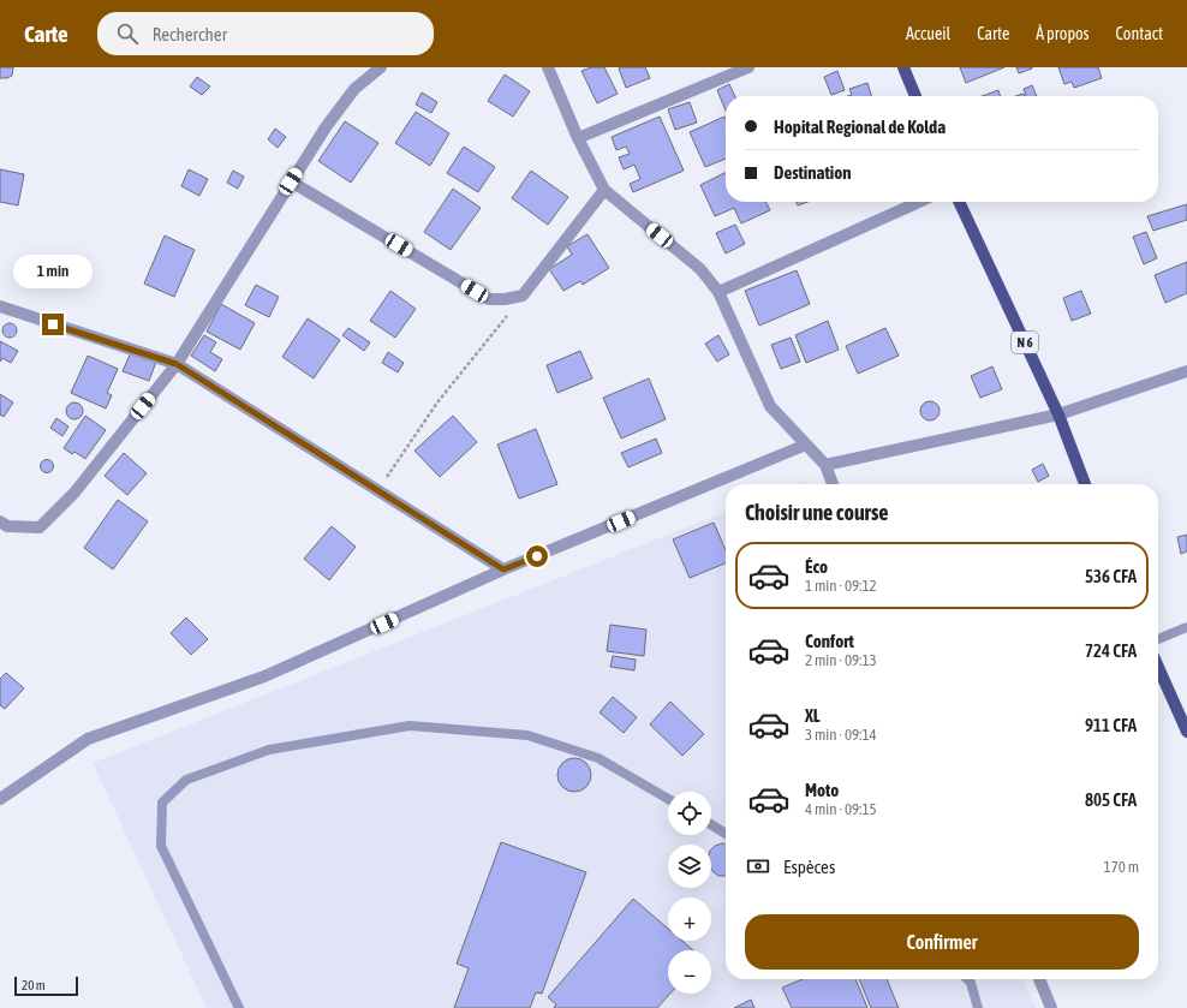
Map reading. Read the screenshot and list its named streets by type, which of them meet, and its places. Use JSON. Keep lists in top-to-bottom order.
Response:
{
  "streets": {
    "main road": ["N 6"]
  },
  "scale_bar": "20 m",
  "page": {
    "header": "Carte",
    "search": "Rechercher",
    "nav": [
      "Accueil",
      "Carte",
      "À propos",
      "Contact"
    ],
    "banner": ["Hopital Regional de Kolda", "Destination"],
    "bubble": "1 min",
    "heading": "Choisir une course",
    "list": [
      {
        "name": "Éco",
        "note": "1 min · 09:12",
        "value": "536 CFA"
      },
      {
        "name": "Confort",
        "note": "2 min · 09:13",
        "value": "724 CFA"
      },
      {
        "name": "XL",
        "note": "3 min · 09:14",
        "value": "911 CFA"
      },
      {
        "name": "Moto",
        "note": "4 min · 09:15",
        "value": "805 CFA"
      }
    ],
    "map_buttons": ["+", "−"],
    "pay": ["Espèces", "170 m"],
    "buttons": "Confirmer",
    "scale": "20 m"
  }
}
